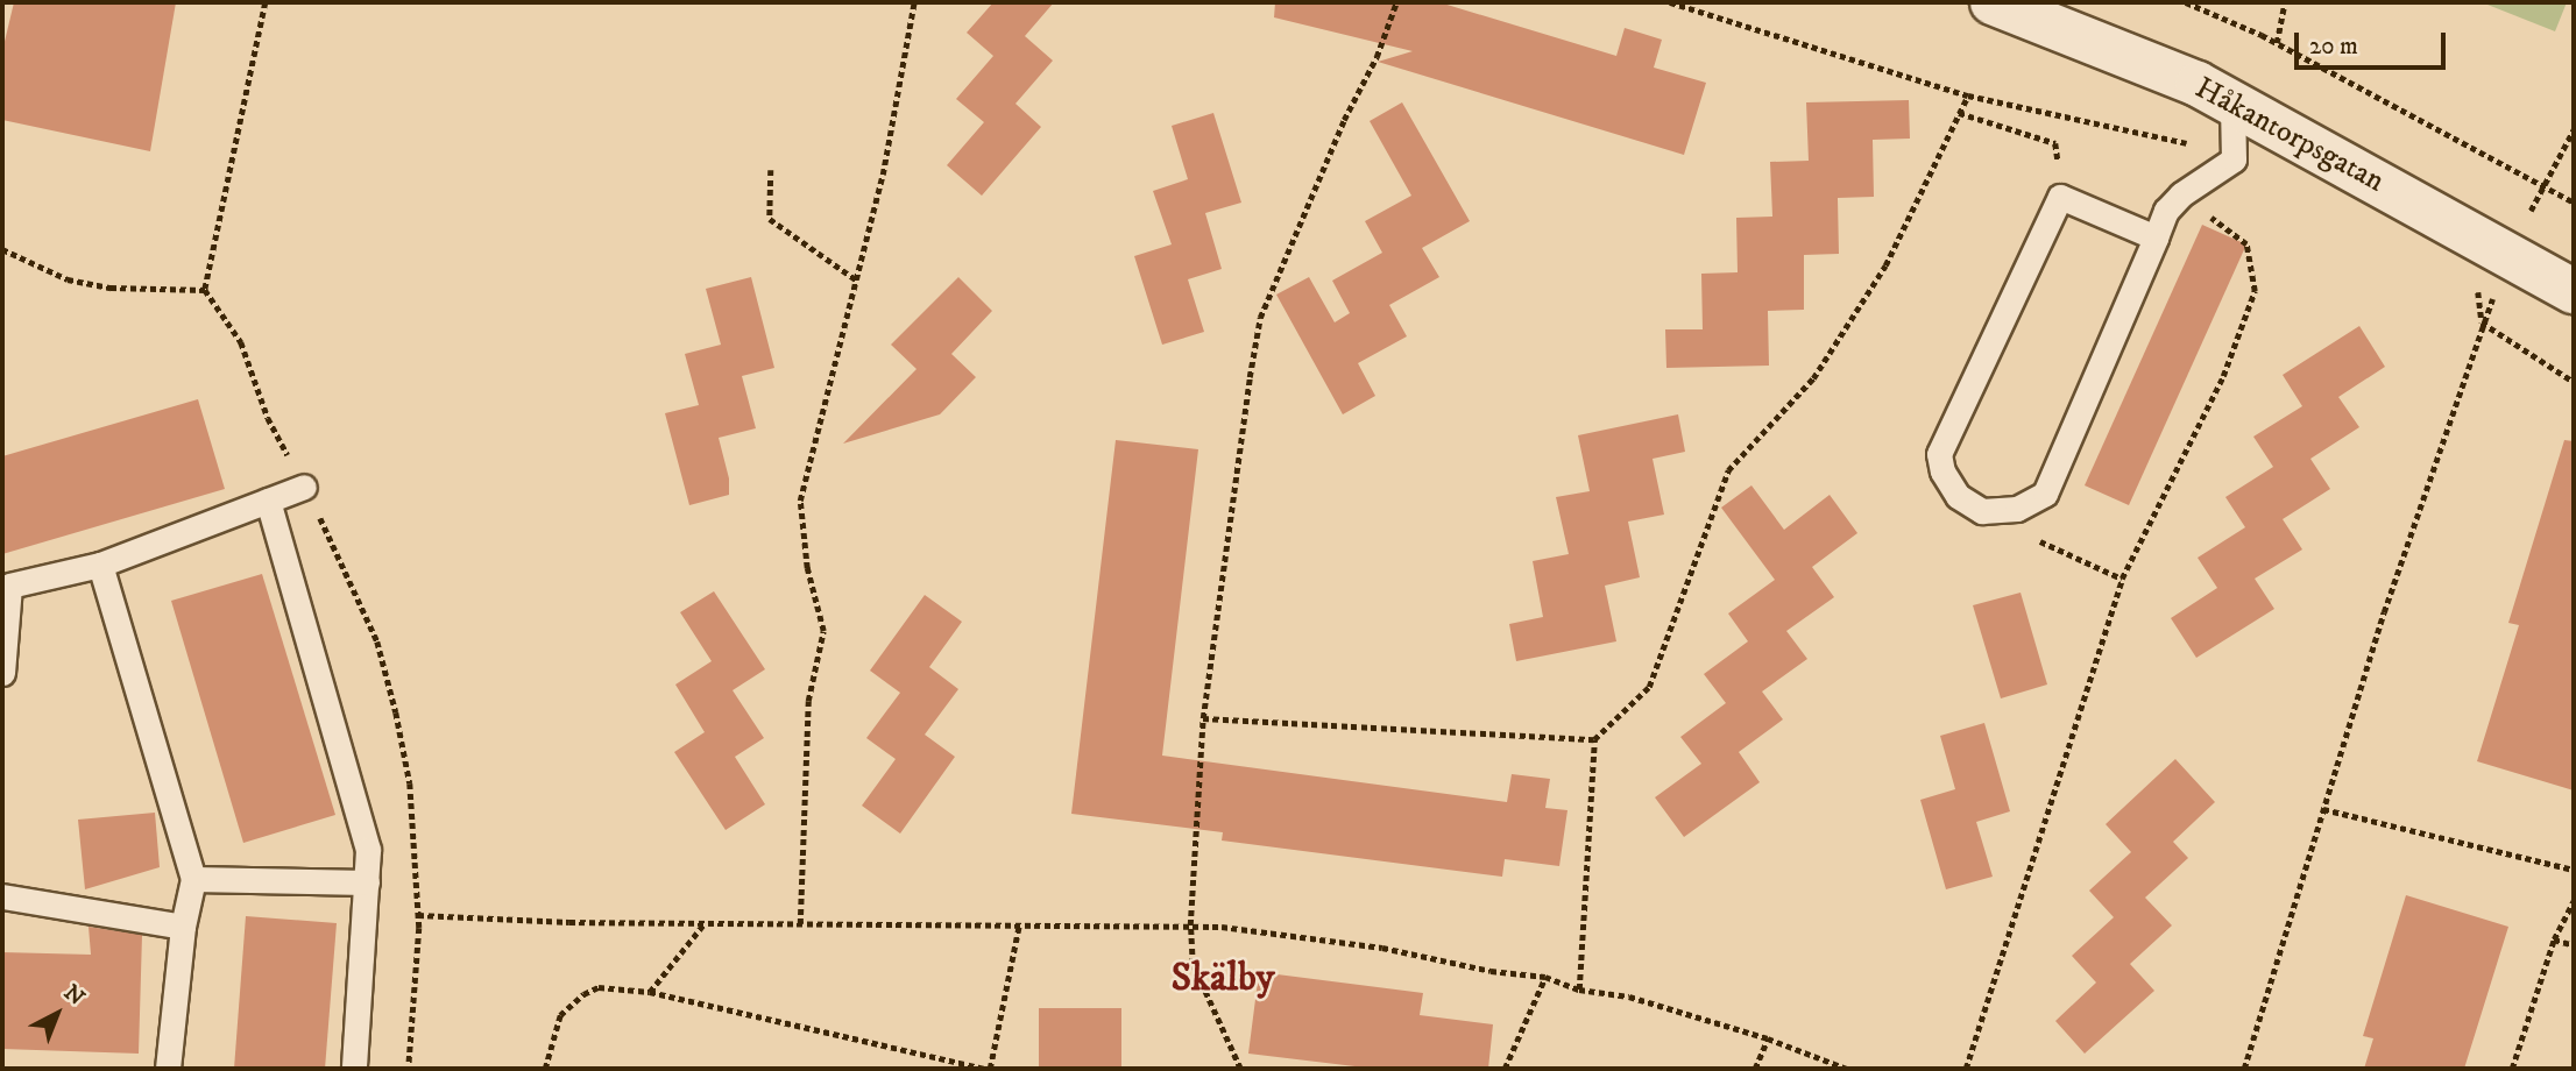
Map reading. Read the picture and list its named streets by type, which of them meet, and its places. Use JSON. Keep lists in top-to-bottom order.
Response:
{
  "streets": {
    "street": ["Håkantorpsgatan"]
  },
  "districts": ["Skälby"],
  "scale_bar": "20 m",
  "north": "top right"
}
